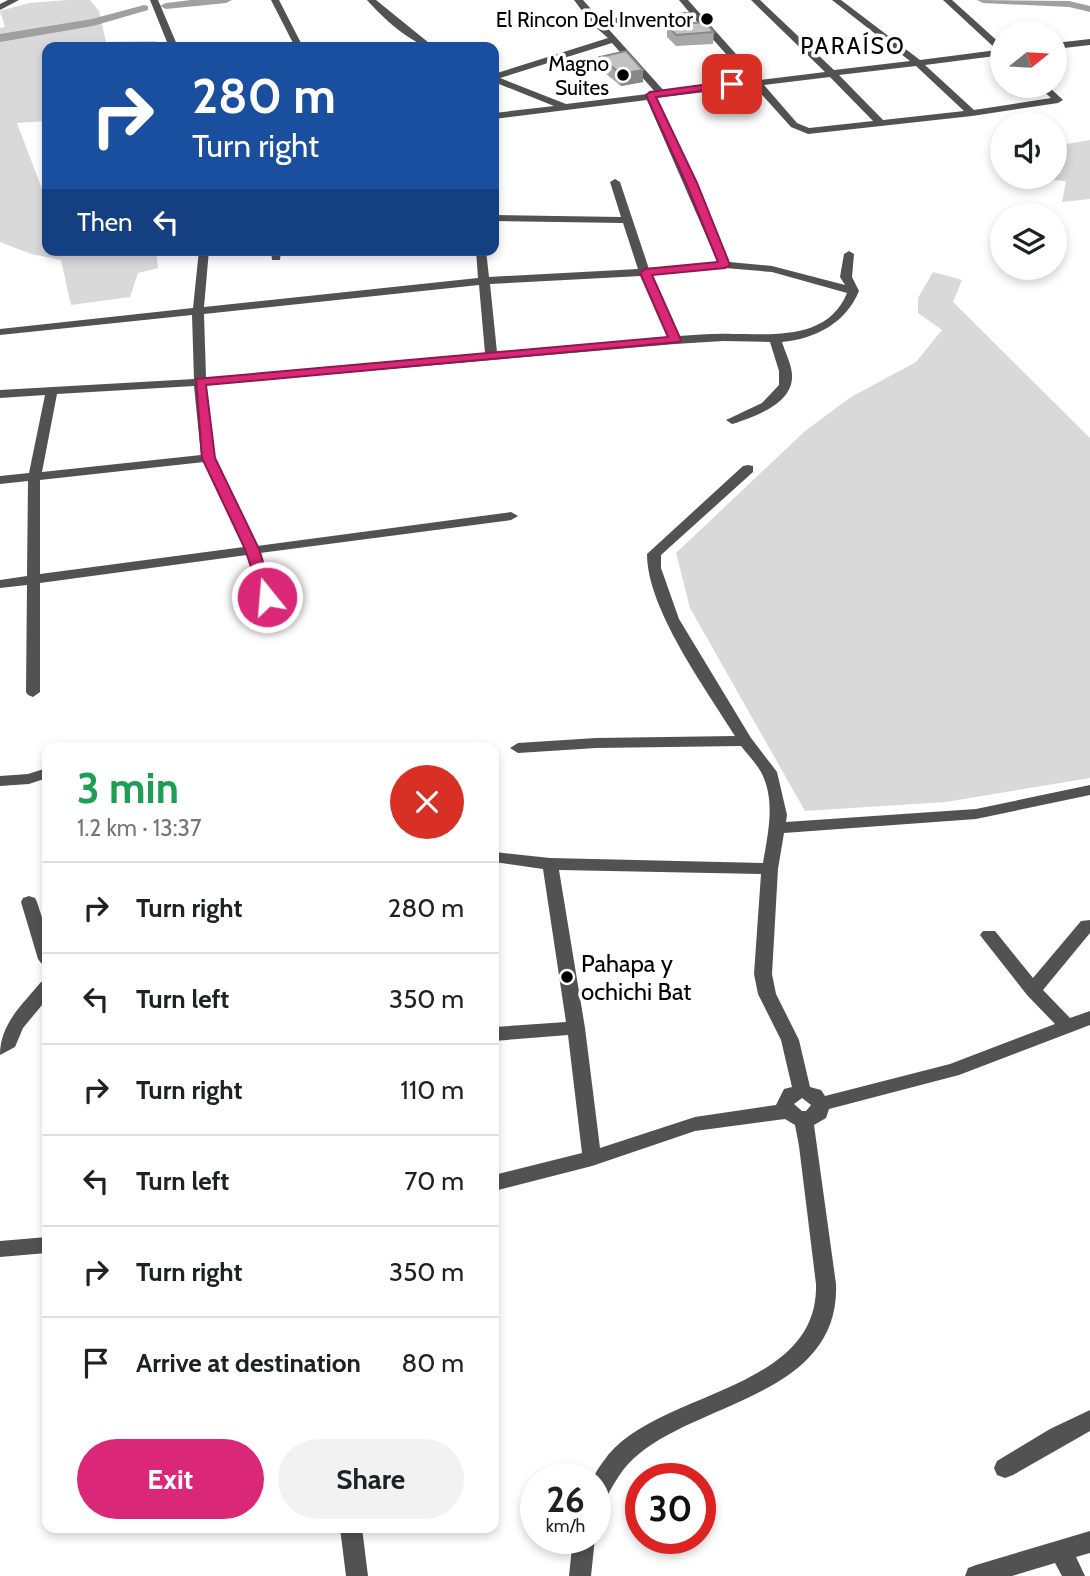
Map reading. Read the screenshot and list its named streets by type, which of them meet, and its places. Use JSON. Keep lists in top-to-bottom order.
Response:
{
  "districts": ["PARAÍSO"],
  "places": ["El Rincon Del Inventor", "Magno Suites", "Pahapa y ochichi Bat"],
  "north": "right",
  "page": {
    "turn": ["280 m", "Turn right"],
    "then": "Then",
    "heading": ["3 min", "1.2 km · 13:37"],
    "list": [
      {
        "name": "Turn right",
        "value": "280 m"
      },
      {
        "name": "Turn left",
        "value": "350 m"
      },
      {
        "name": "Turn right",
        "value": "110 m"
      },
      {
        "name": "Turn left",
        "value": "70 m"
      },
      {
        "name": "Turn right",
        "value": "350 m"
      },
      {
        "name": "Arrive at destination",
        "value": "80 m"
      }
    ],
    "buttons": ["Exit", "Share"],
    "speed": "26 km/h",
    "limit": "30"
  }
}
